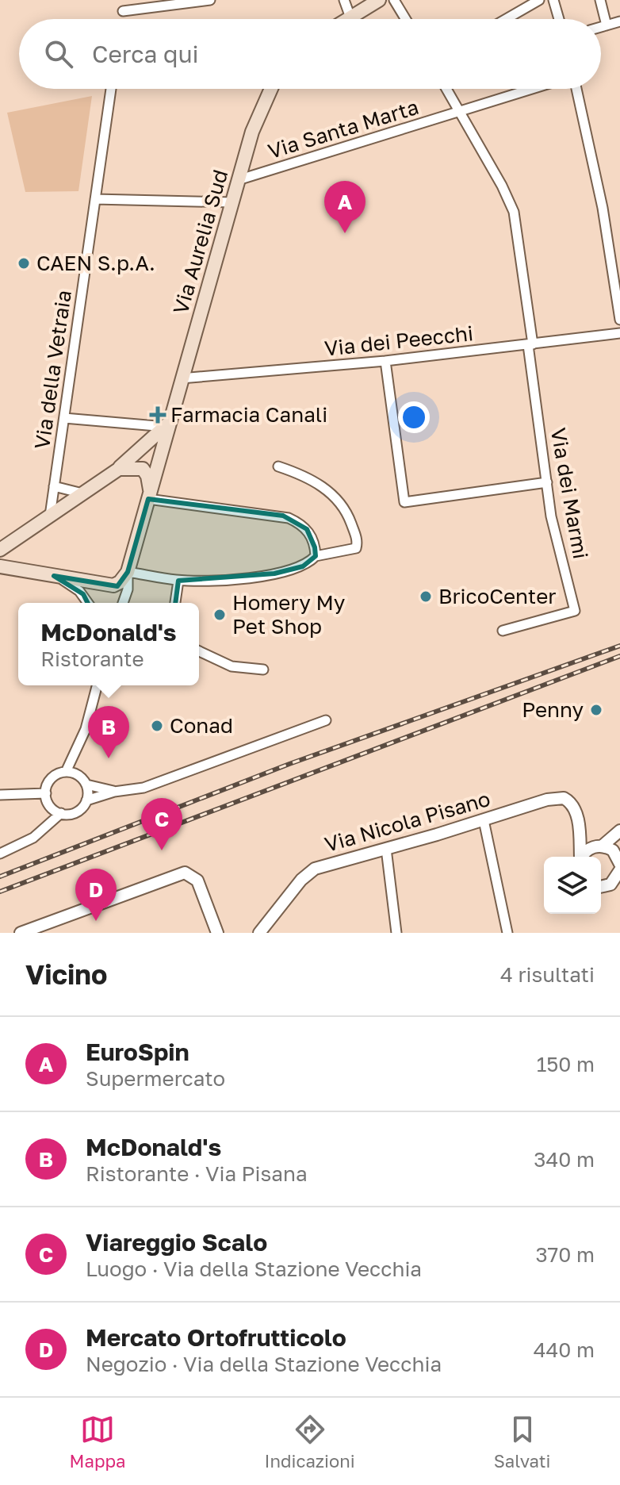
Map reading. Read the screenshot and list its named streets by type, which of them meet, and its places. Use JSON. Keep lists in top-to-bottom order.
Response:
{
  "streets": {
    "main road": ["Via Aurelia Sud"],
    "street": [
      "Via Santa Marta",
      "Via dei Peecchi",
      "Via della Vetraia",
      "Via dei Marmi",
      "Via Nicola Pisano"
    ]
  },
  "crossings": [
    ["Via Santa Marta", "Via Aurelia Sud"],
    ["Via Santa Marta", "Via dei Marmi"],
    ["Via Aurelia Sud", "Via dei Peecchi"],
    ["Via dei Peecchi", "Via dei Marmi"]
  ],
  "places": {
    "other": [
      "CAEN S.p.A.",
      "BricoCenter",
      "Homery My Pet Shop",
      "Penny",
      "Conad"
    ],
    "health": ["Farmacia Canali"]
  },
  "page": {
    "search": "Cerca qui",
    "pins": [
      "A",
      "B",
      "C",
      "D"
    ],
    "popup": ["McDonald's", "Ristorante"],
    "heading": ["Vicino", "4 risultati"],
    "list": [
      {
        "mark": "A",
        "name": "EuroSpin",
        "note": "Supermercato",
        "value": "150 m"
      },
      {
        "mark": "B",
        "name": "McDonald's",
        "note": "Ristorante · Via Pisana",
        "value": "340 m"
      },
      {
        "mark": "C",
        "name": "Viareggio Scalo",
        "note": "Luogo · Via della Stazione Vecchia",
        "value": "370 m"
      },
      {
        "mark": "D",
        "name": "Mercato Ortofrutticolo",
        "note": "Negozio · Via della Stazione Vecchia",
        "value": "440 m"
      }
    ],
    "nav": ["Mappa", "Indicazioni", "Salvati"]
  }
}
